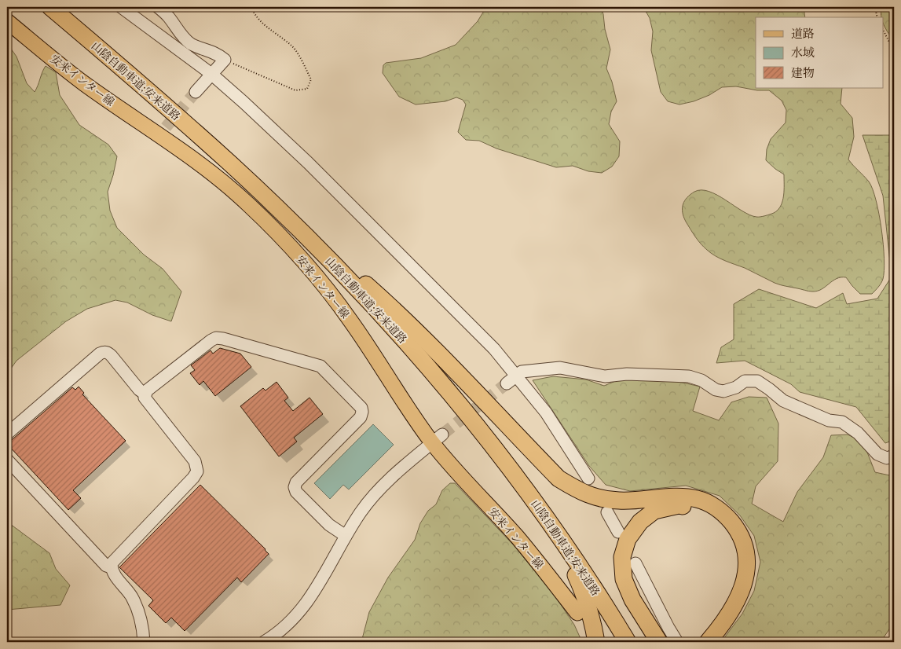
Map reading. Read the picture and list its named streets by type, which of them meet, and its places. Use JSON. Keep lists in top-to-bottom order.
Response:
{
  "streets": {
    "highway": ["山陰自動車道;安来道路"],
    "main road": ["安来インター線"]
  },
  "legend": ["道路", "水域", "建物"]
}
